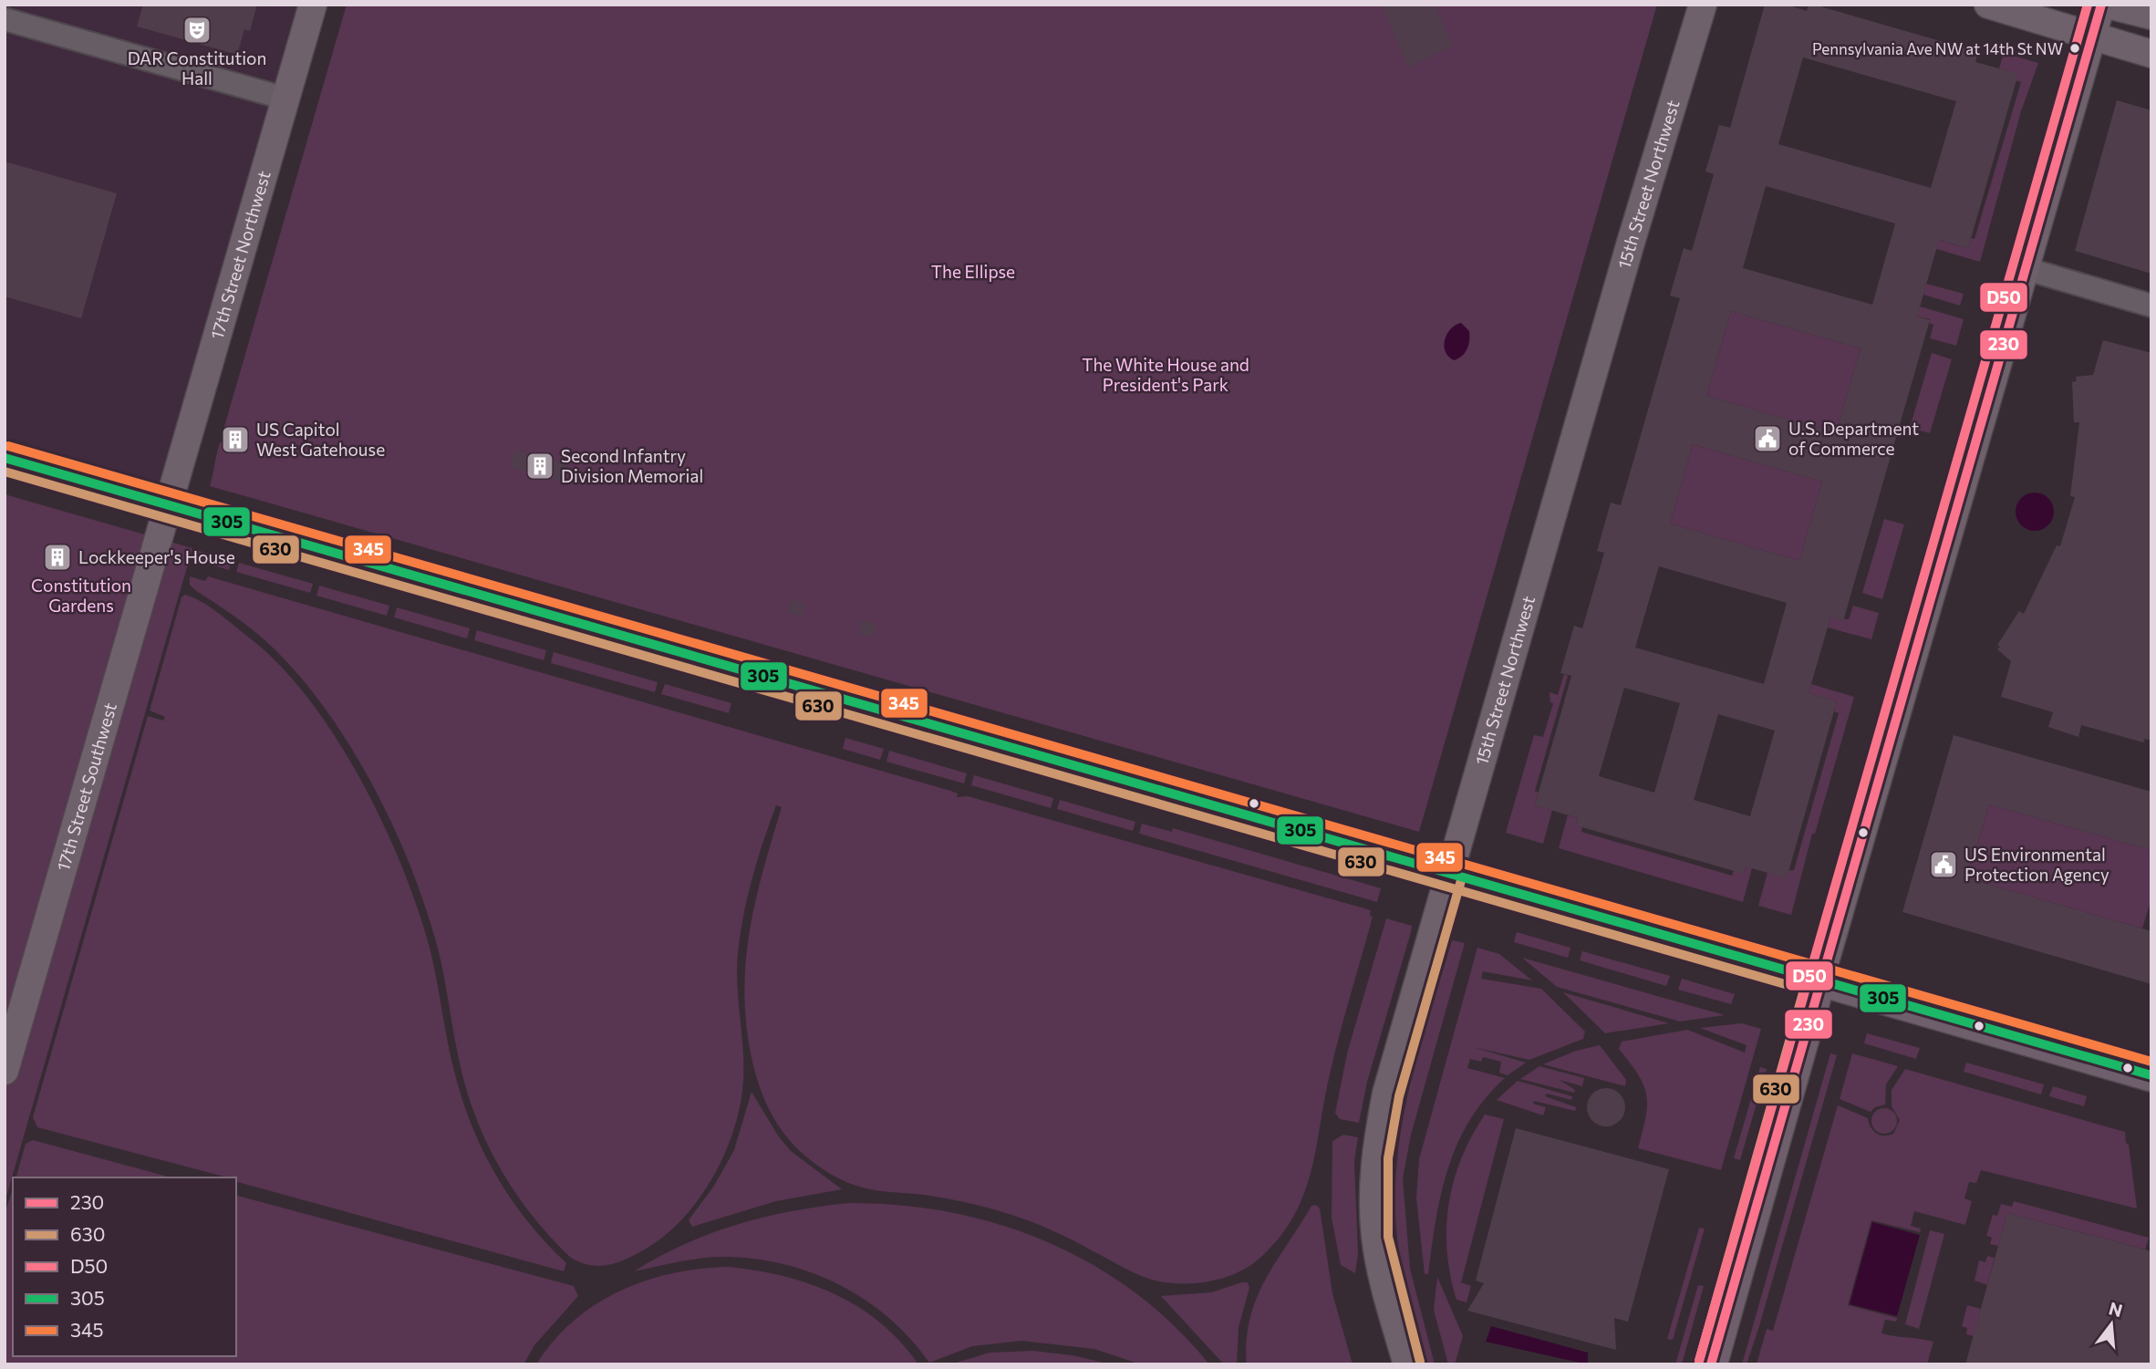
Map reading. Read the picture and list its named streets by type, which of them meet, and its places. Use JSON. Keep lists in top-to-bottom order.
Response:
{
  "streets": {
    "main road": ["15th Street Northwest", "17th Street Northwest", "17th Street Southwest"]
  },
  "crossings": [
    ["17th Street Northwest", "17th Street Southwest"]
  ],
  "parks": ["The Ellipse", "The White House and President's Park", "Constitution Gardens"],
  "places": {
    "theatre": ["DAR Constitution Hall"],
    "other": ["Pennsylvania Ave NW at 14th St NW"],
    "public building": ["U.S. Department of Commerce", "US Environmental Protection Agency"],
    "building": ["US Capitol West Gatehouse", "Second Infantry Division Memorial", "Lockkeeper's House"]
  },
  "lines": [
    "transit line 230",
    "transit line D50",
    "transit line 345",
    "transit line 305",
    "transit line 630"
  ],
  "legend": [
    "230",
    "630",
    "D50",
    "305",
    "345"
  ],
  "north": "top"
}
